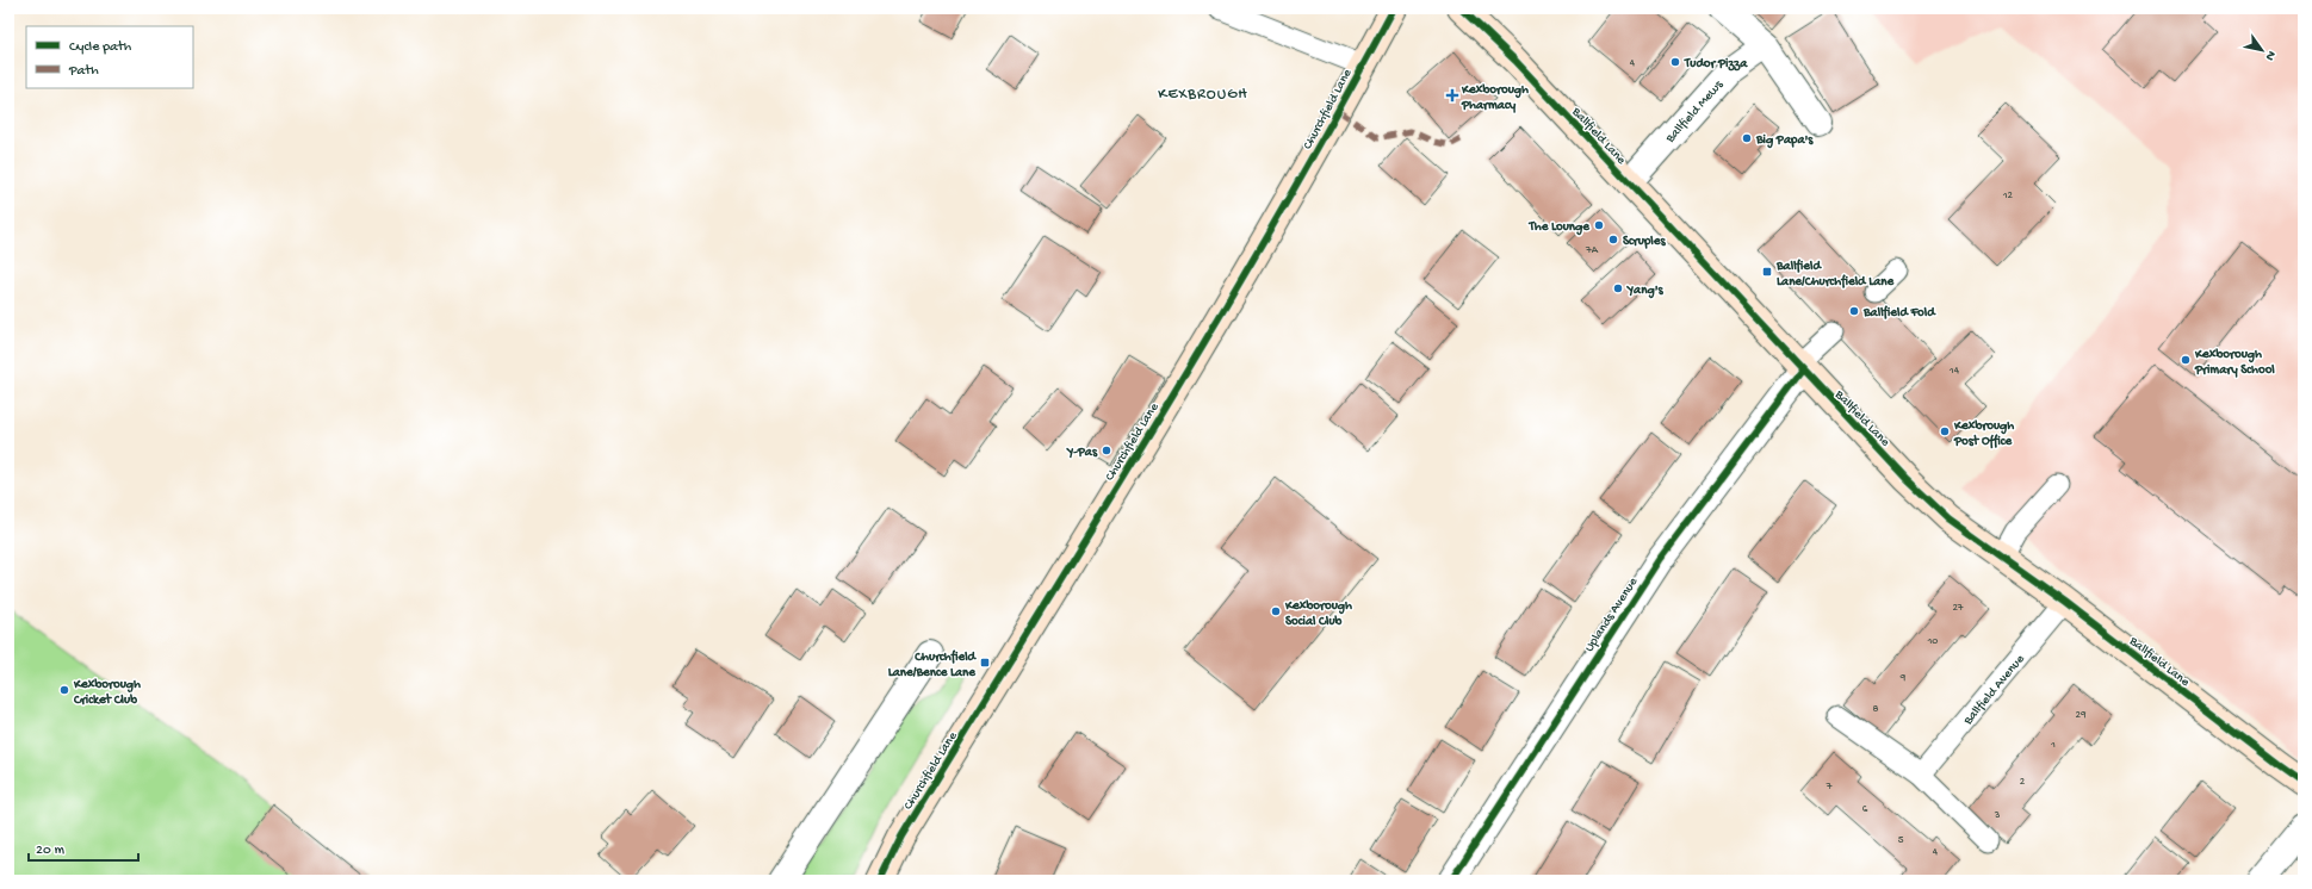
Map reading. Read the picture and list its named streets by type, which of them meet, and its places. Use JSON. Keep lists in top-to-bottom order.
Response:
{
  "streets": {
    "street": [
      "Churchfield Lane",
      "Ballfield Mews",
      "Ballfield Lane",
      "Uplands Avenue"
    ],
    "lane": ["Ballfield Avenue"]
  },
  "crossings": [
    ["Ballfield Mews", "Ballfield Lane"],
    ["Ballfield Lane", "Uplands Avenue"],
    ["Ballfield Lane", "Ballfield Avenue"]
  ],
  "districts": ["KEXBROUGH"],
  "places": {
    "other": [
      "Tudor Pizza",
      "Big Papa's",
      "The Lounge",
      "Scruples",
      "Yang's",
      "Ballfield Fold",
      "Kexborough Primary School",
      "Kexbrough Post Office",
      "Y-Pas",
      "Kexborough Social Club",
      "Kexborough Cricket Club"
    ],
    "health": ["Kexborough Pharmacy"],
    "transit": ["Ballfield Lane/Churchfield Lane", "Churchfield Lane/Bence Lane"]
  },
  "house_numbers": [
    "4",
    "12",
    "7A",
    "14",
    "27",
    "10",
    "9",
    "8",
    "29",
    "1",
    "2",
    "7",
    "6",
    "3",
    "5",
    "4"
  ],
  "legend": ["Cycle path", "Path"],
  "scale_bar": "20 m",
  "north": "bottom right"
}
